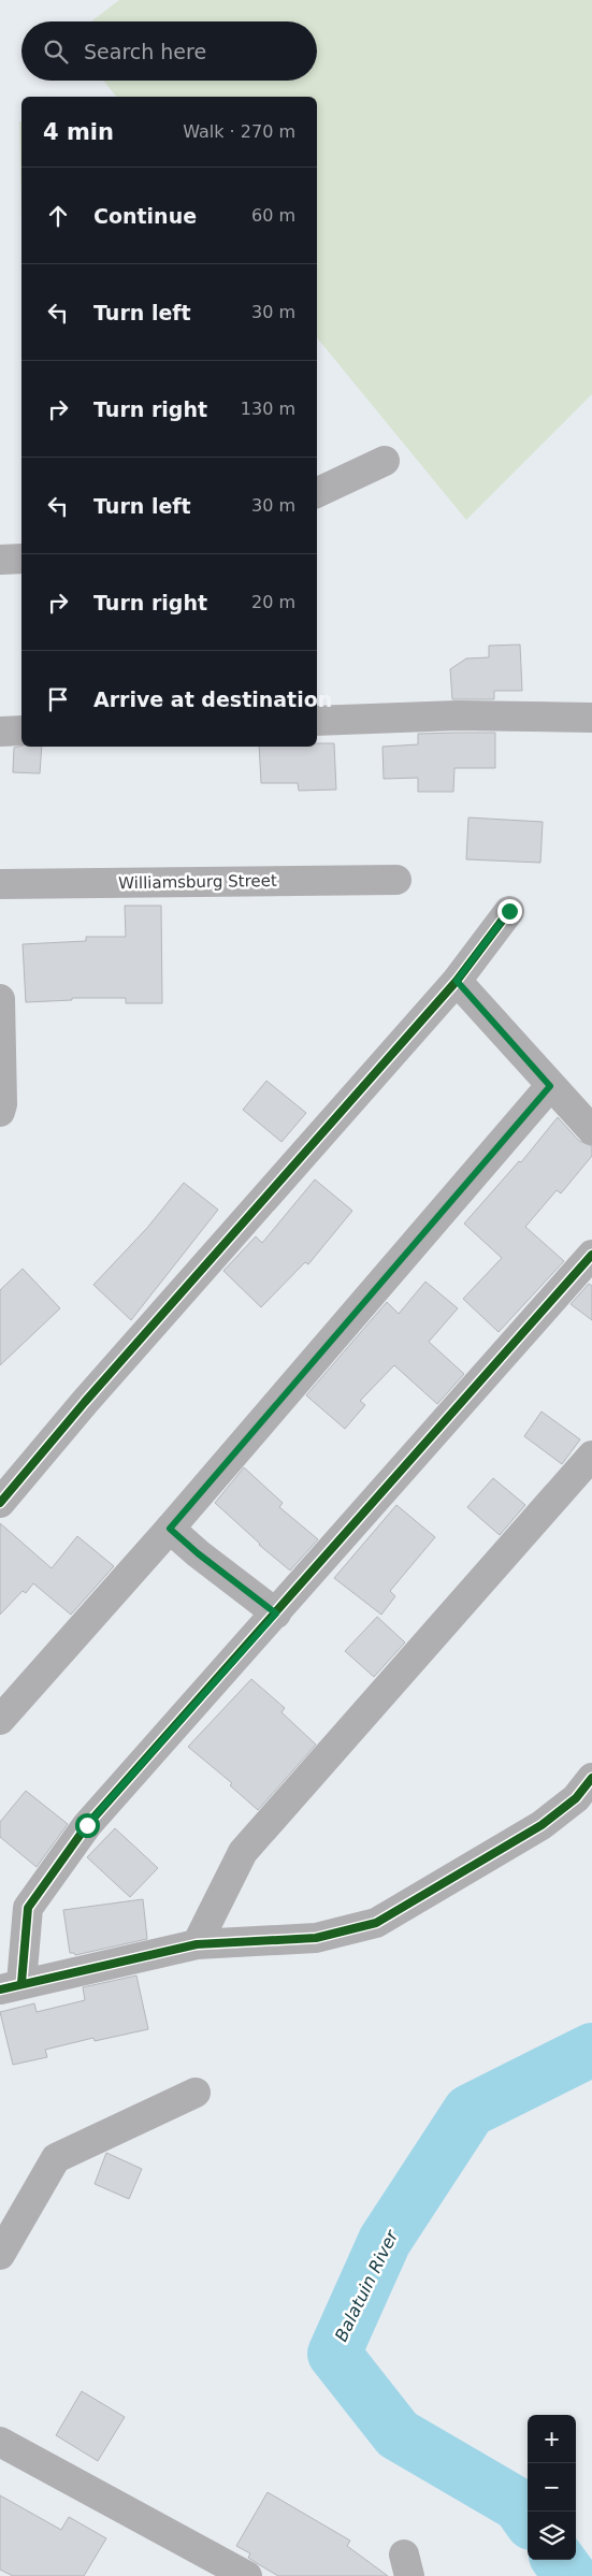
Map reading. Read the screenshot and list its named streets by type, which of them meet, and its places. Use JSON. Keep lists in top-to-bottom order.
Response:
{
  "streets": {
    "street": ["Williamsburg Street"]
  },
  "water": ["Balatuin River"],
  "page": {
    "search": "Search here",
    "heading": ["4 min", "Walk · 270 m"],
    "list": [
      ["Continue", "60 m"],
      ["Turn left", "30 m"],
      ["Turn right", "130 m"],
      ["Turn left", "30 m"],
      ["Turn right", "20 m"],
      "Arrive at destination"
    ],
    "map_buttons": ["+", "−"]
  }
}
